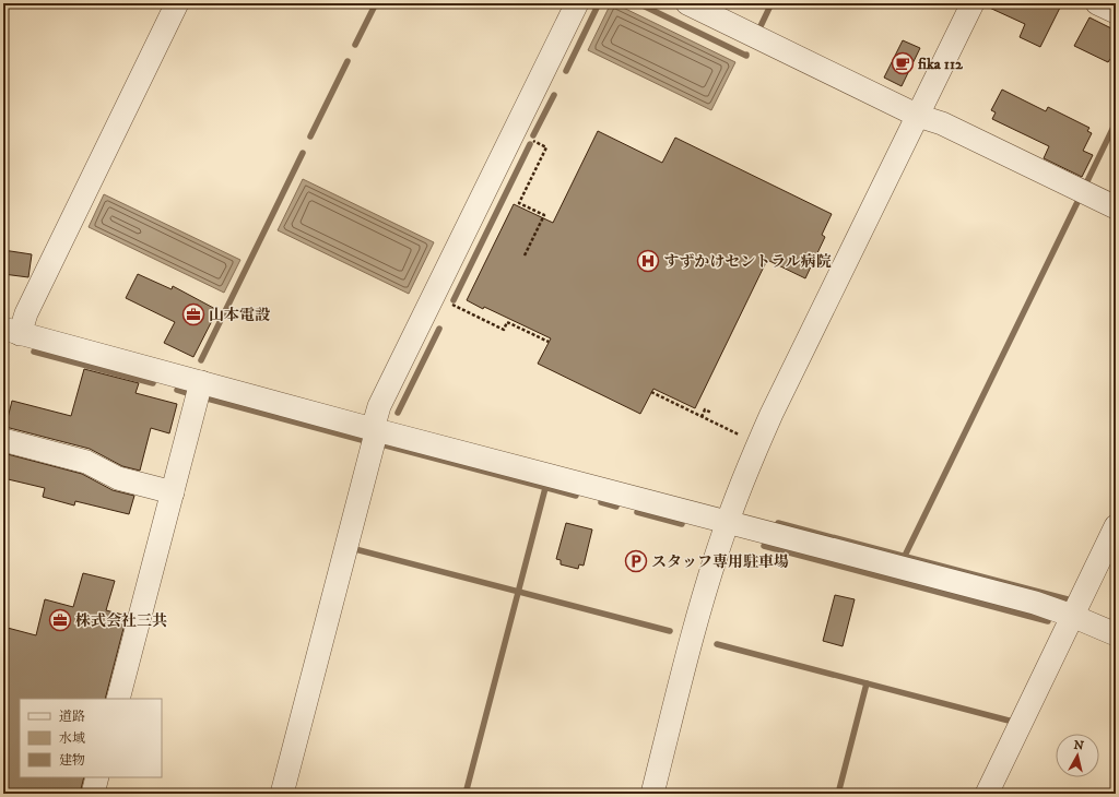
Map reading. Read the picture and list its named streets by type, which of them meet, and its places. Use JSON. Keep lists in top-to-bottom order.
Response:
{
  "places": {
    "cafe": ["fika 112"],
    "hospital": ["すずかけセントラル病院"],
    "office": ["山本電設", "株式会社三共"],
    "parking": ["スタッフ専用駐車場"]
  },
  "legend": ["道路", "水域", "建物"],
  "north": "top"
}
